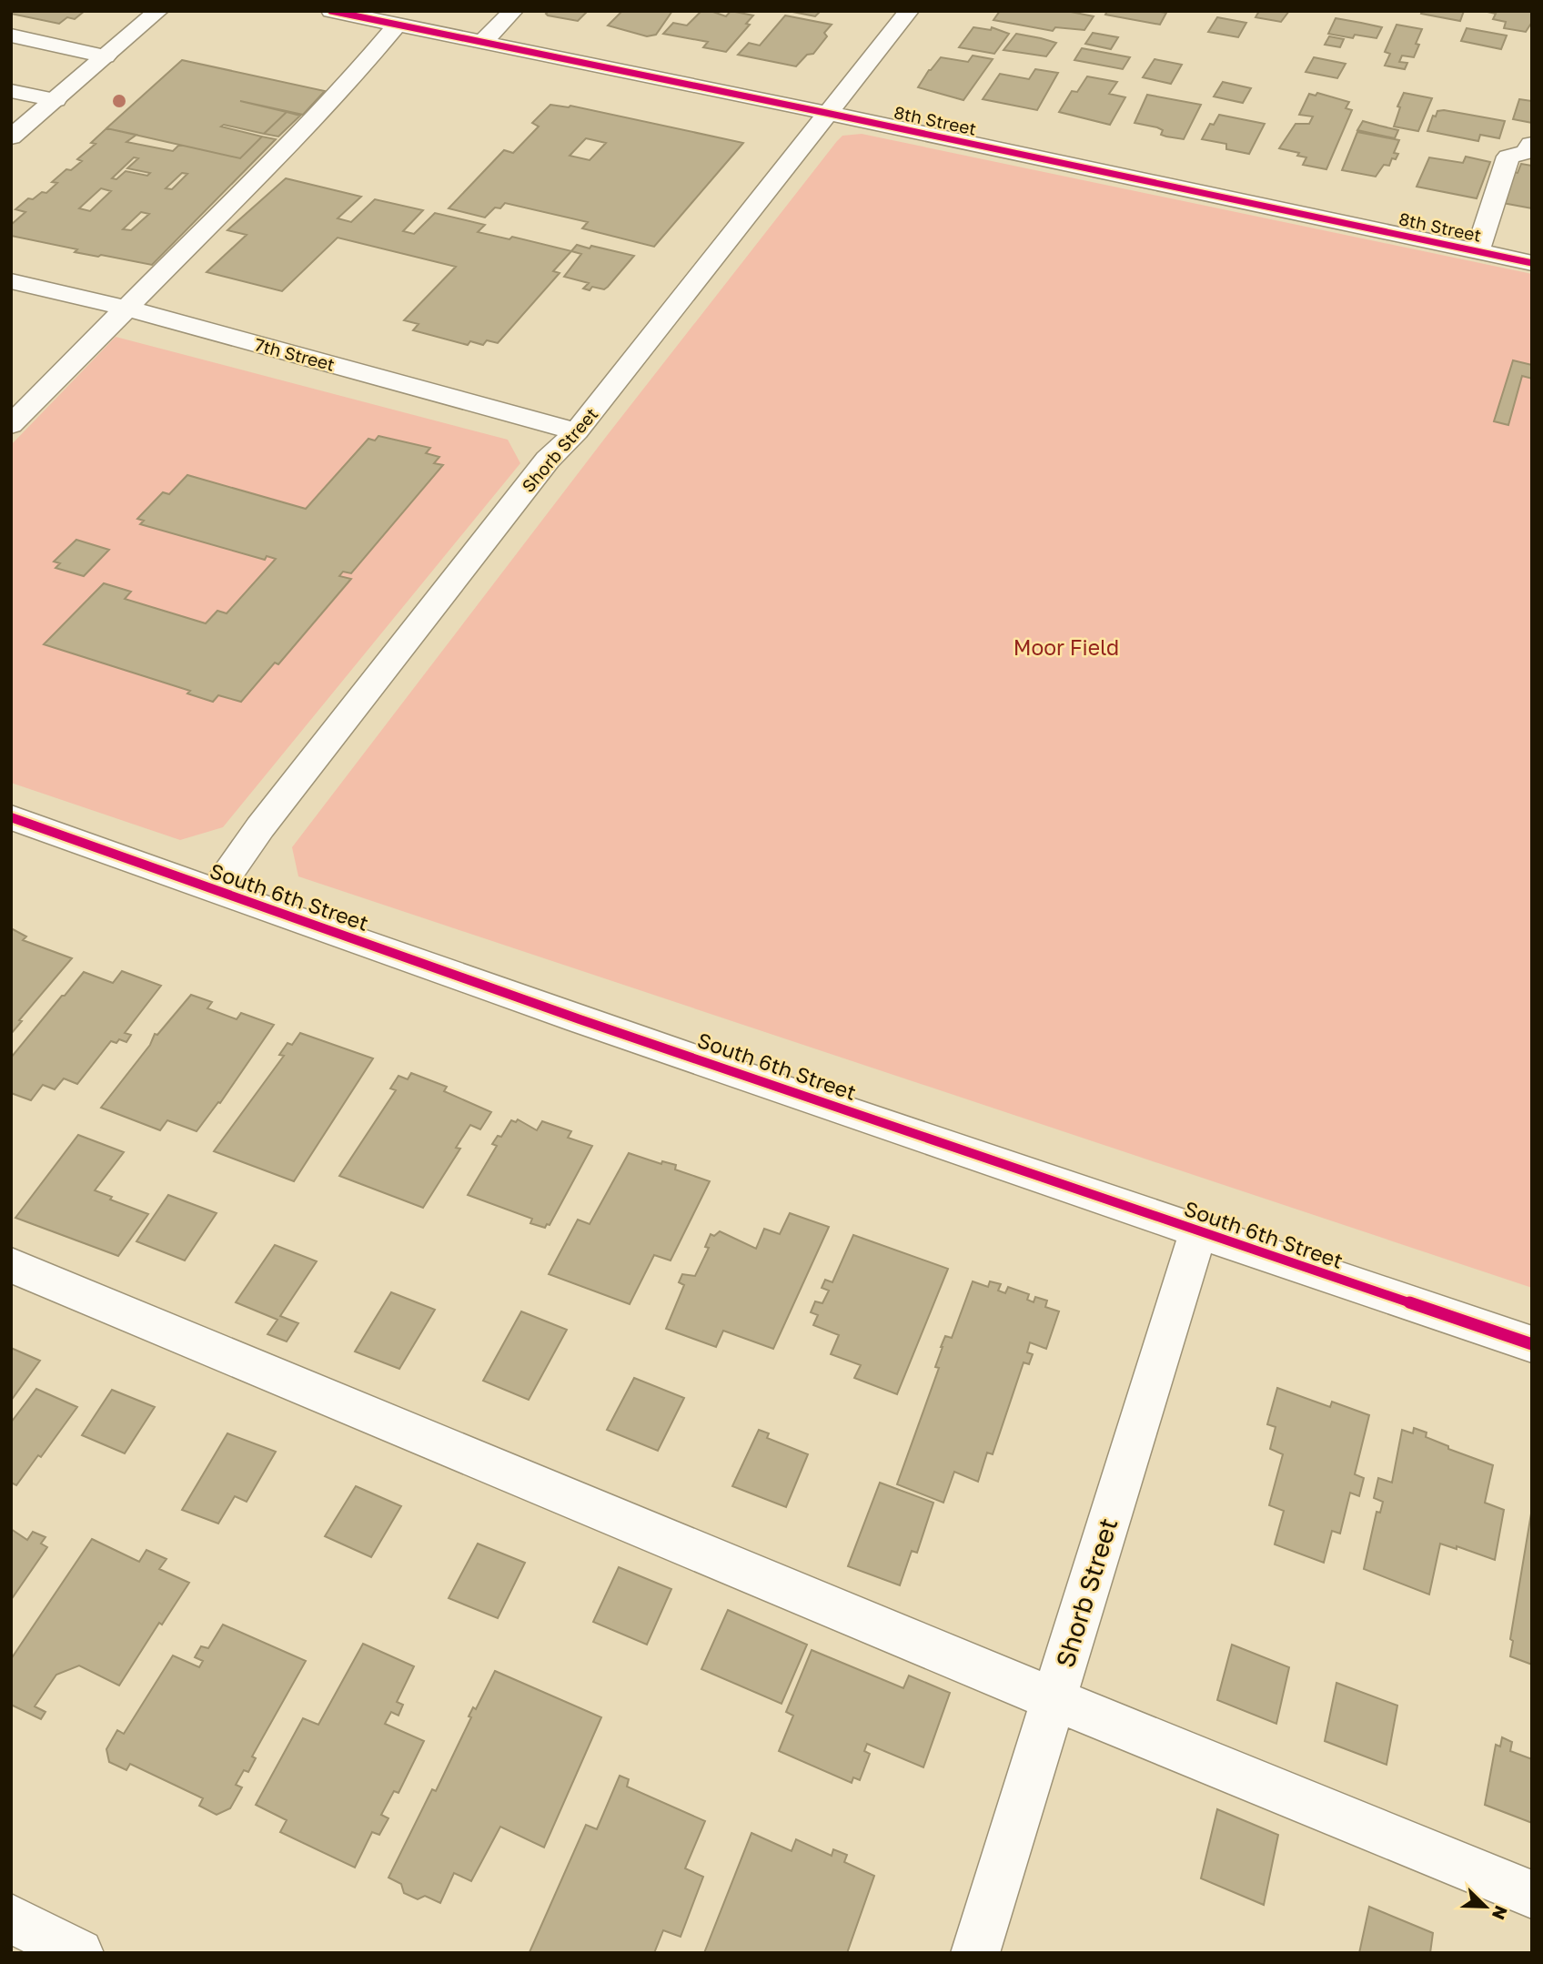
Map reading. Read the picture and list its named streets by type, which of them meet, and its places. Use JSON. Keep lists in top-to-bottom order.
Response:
{
  "streets": {
    "street": [
      "8th Street",
      "7th Street",
      "Shorb Street",
      "South 6th Street"
    ]
  },
  "crossings": [
    ["8th Street", "Shorb Street"],
    ["7th Street", "Shorb Street"],
    ["Shorb Street", "South 6th Street"]
  ],
  "parks": ["Moor Field"],
  "north": "bottom right"
}
